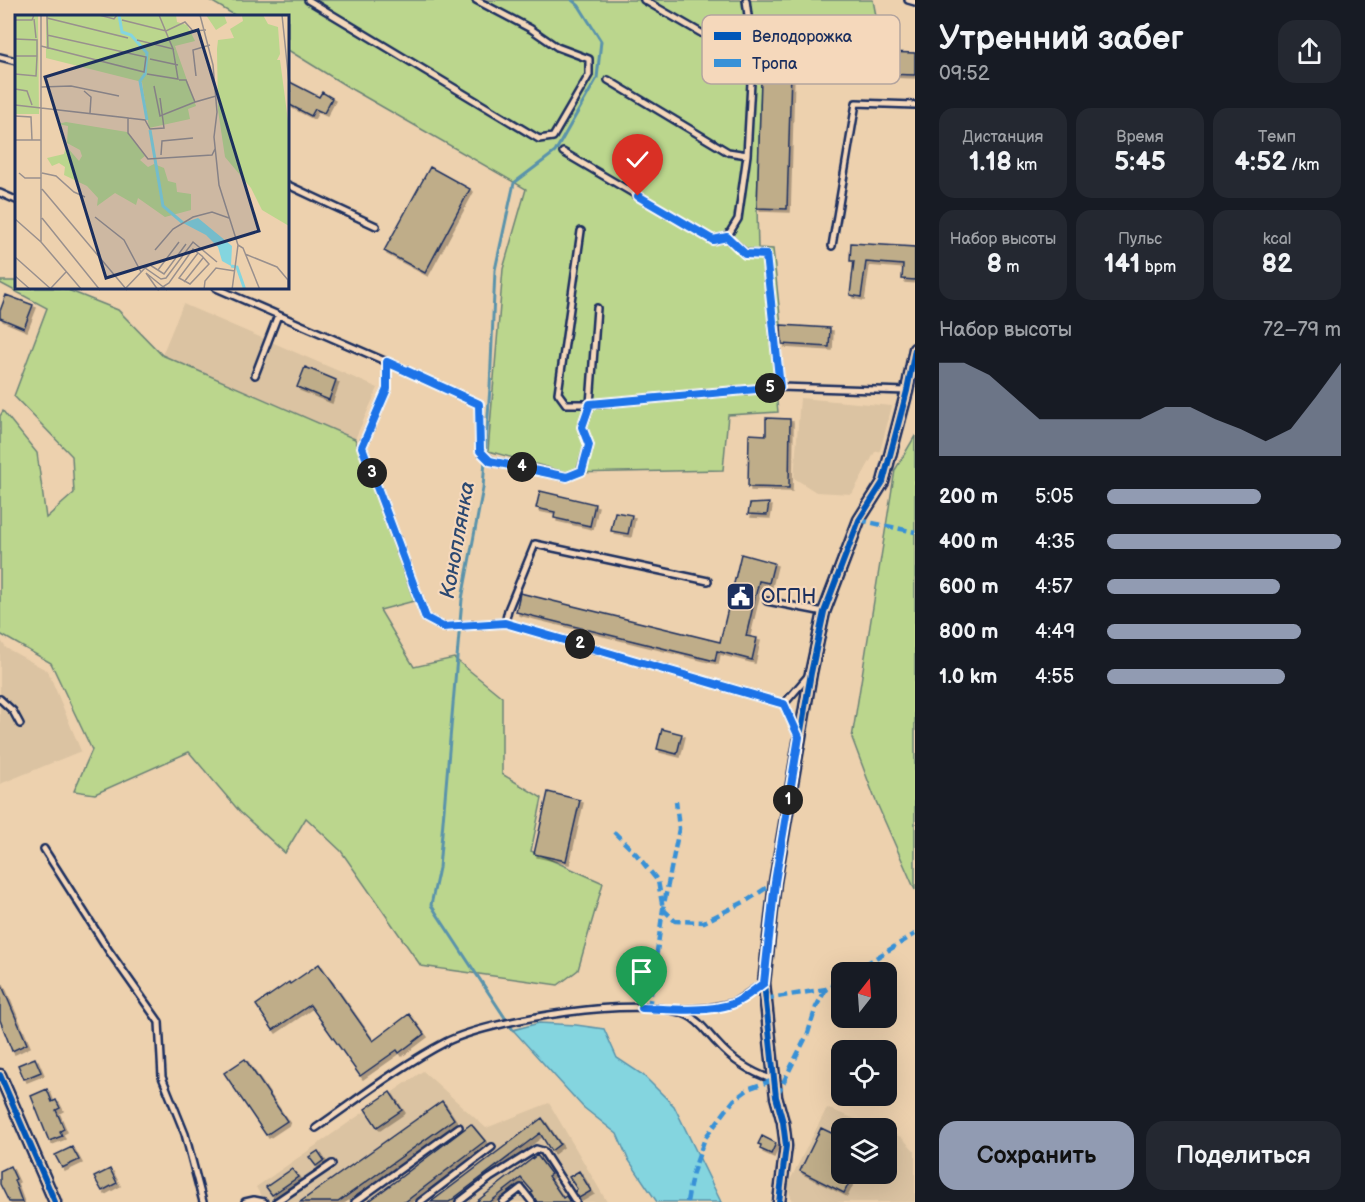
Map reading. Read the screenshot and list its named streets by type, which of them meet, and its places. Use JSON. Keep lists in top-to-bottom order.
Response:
{
  "water": ["Коноплянка"],
  "places": {
    "public building": ["ОГПН"]
  },
  "legend": ["Велодорожка", "Тропа"],
  "north": "top",
  "page": {
    "heading": ["Утренний забег", "09:52"],
    "stats": [
      ["Дистанция", "1.18 km"],
      ["Время", "5:45"],
      ["Темп", "4:52 /km"],
      ["Набор высоты", "8 m"],
      ["Пульс", "141 bpm"],
      ["kcal", "82"]
    ],
    "chart": ["Набор высоты", "72–79 m"],
    "pins": [
      "5",
      "4",
      "3",
      "2",
      "1"
    ],
    "list": [
      {
        "name": "200 m",
        "note": "5:05"
      },
      {
        "name": "400 m",
        "note": "4:35"
      },
      {
        "name": "600 m",
        "note": "4:57"
      },
      {
        "name": "800 m",
        "note": "4:49"
      },
      {
        "name": "1.0 km",
        "note": "4:55"
      }
    ],
    "buttons": ["Сохранить", "Поделиться"]
  }
}
